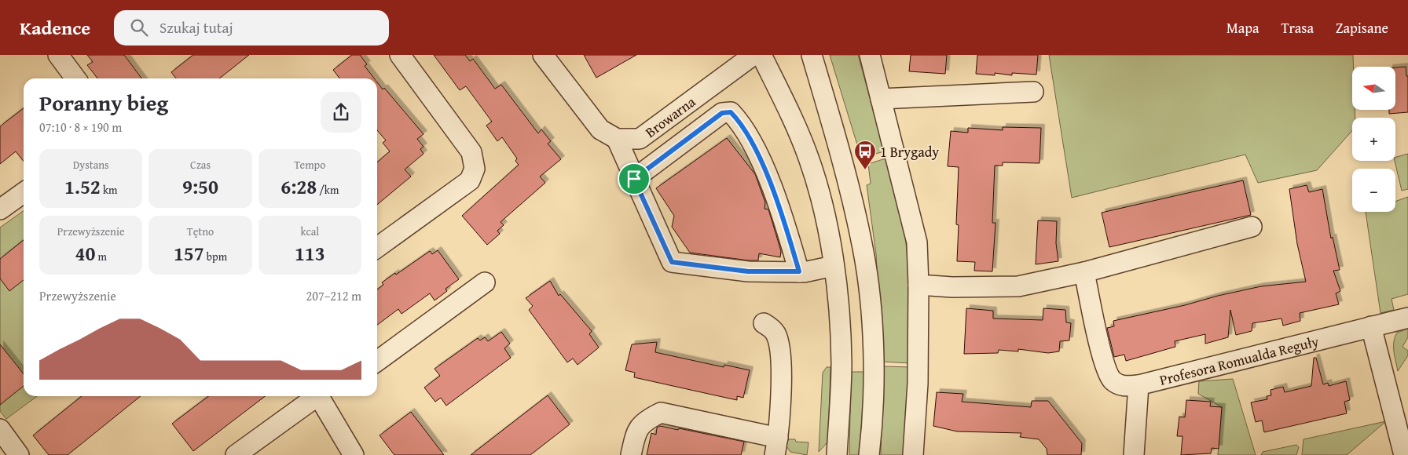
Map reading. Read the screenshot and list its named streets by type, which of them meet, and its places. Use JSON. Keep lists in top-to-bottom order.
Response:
{
  "streets": {
    "street": ["Browarna", "Profesora Romualda Reguły"]
  },
  "places": {
    "bus stop": ["1 Brygady"]
  },
  "north": "left",
  "page": {
    "header": "Kadence",
    "search": "Szukaj tutaj",
    "nav": ["Mapa", "Trasa", "Zapisane"],
    "map_buttons": ["+", "−"],
    "heading": ["Poranny bieg", "07:10 · 8 × 190 m"],
    "stats": [
      ["Dystans", "1.52 km"],
      ["Czas", "9:50"],
      ["Tempo", "6:28 /km"],
      ["Przewyższenie", "40 m"],
      ["Tętno", "157 bpm"],
      ["kcal", "113"]
    ],
    "chart": ["Przewyższenie", "207–212 m"]
  }
}
